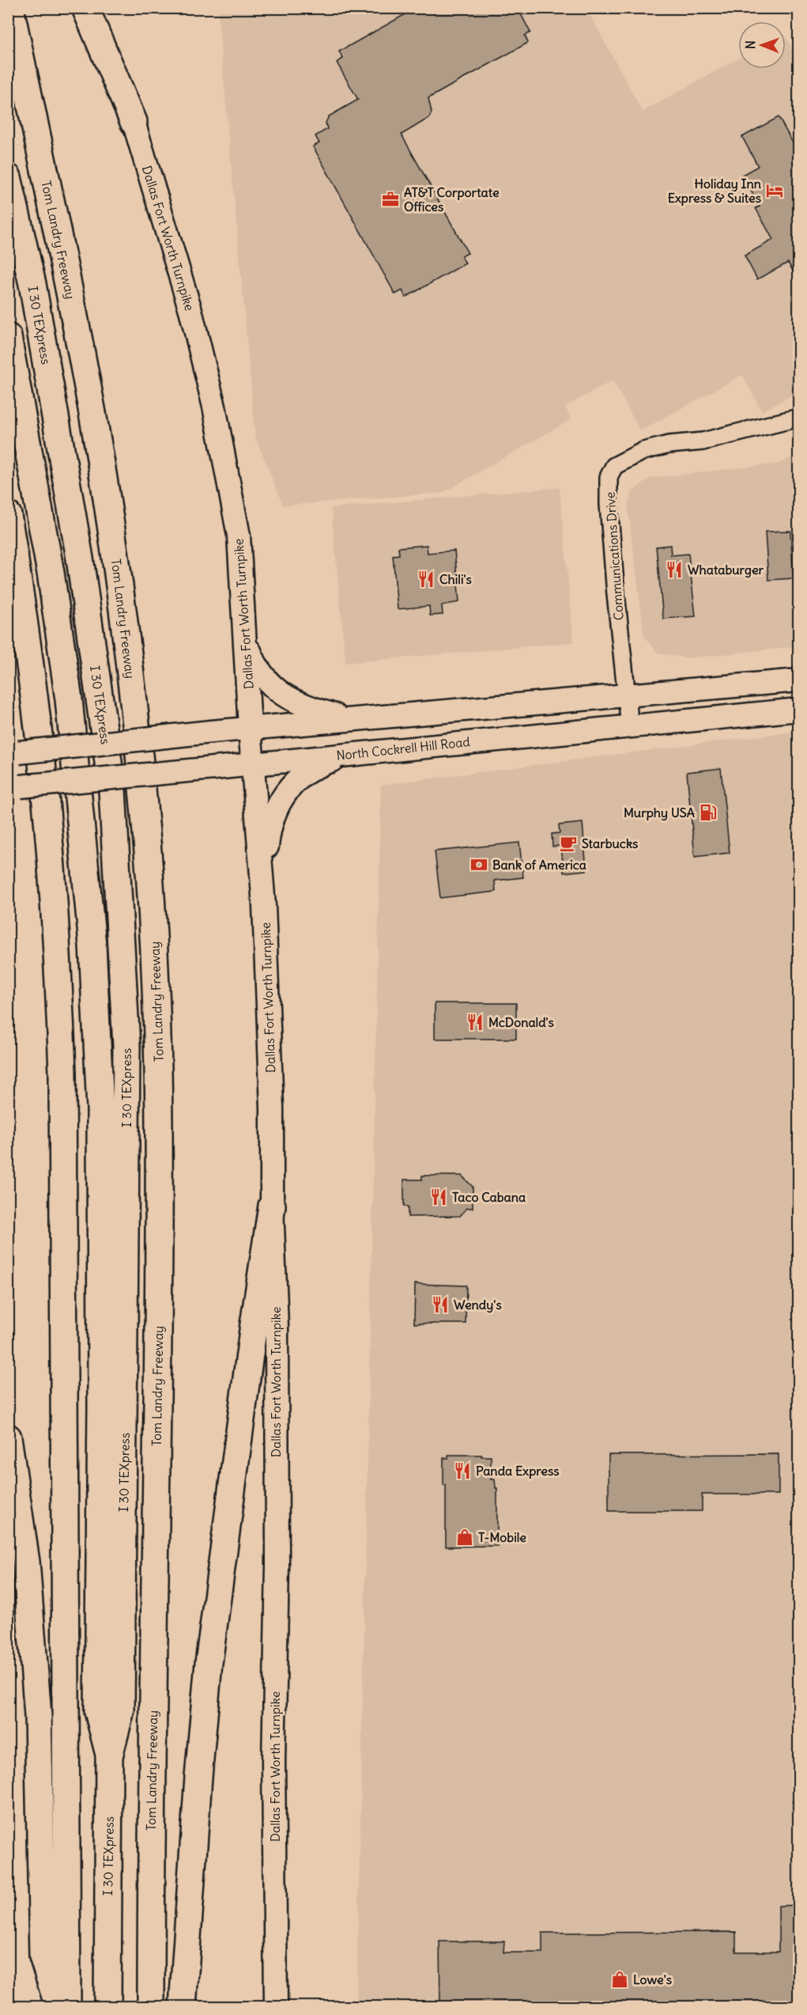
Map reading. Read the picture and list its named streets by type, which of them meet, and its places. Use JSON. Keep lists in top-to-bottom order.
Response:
{
  "streets": {
    "highway": ["Tom Landry Freeway", "I 30 TEXpress"],
    "main road": ["Dallas Fort Worth Turnpike", "North Cockrell Hill Road"],
    "street": ["Communications Drive"]
  },
  "crossings": [
    ["Dallas Fort Worth Turnpike", "North Cockrell Hill Road"],
    ["Communications Drive", "North Cockrell Hill Road"]
  ],
  "places": {
    "hotel": ["Holiday Inn Express & Suites"],
    "office": ["AT&T Corportate Offices"],
    "restaurant": [
      "Whataburger",
      "Chili's",
      "McDonald's",
      "Taco Cabana",
      "Wendy's",
      "Panda Express"
    ],
    "fuel station": ["Murphy USA"],
    "cafe": ["Starbucks"],
    "bank": ["Bank of America"],
    "shop": ["T-Mobile", "Lowe's"]
  },
  "north": "left"
}
